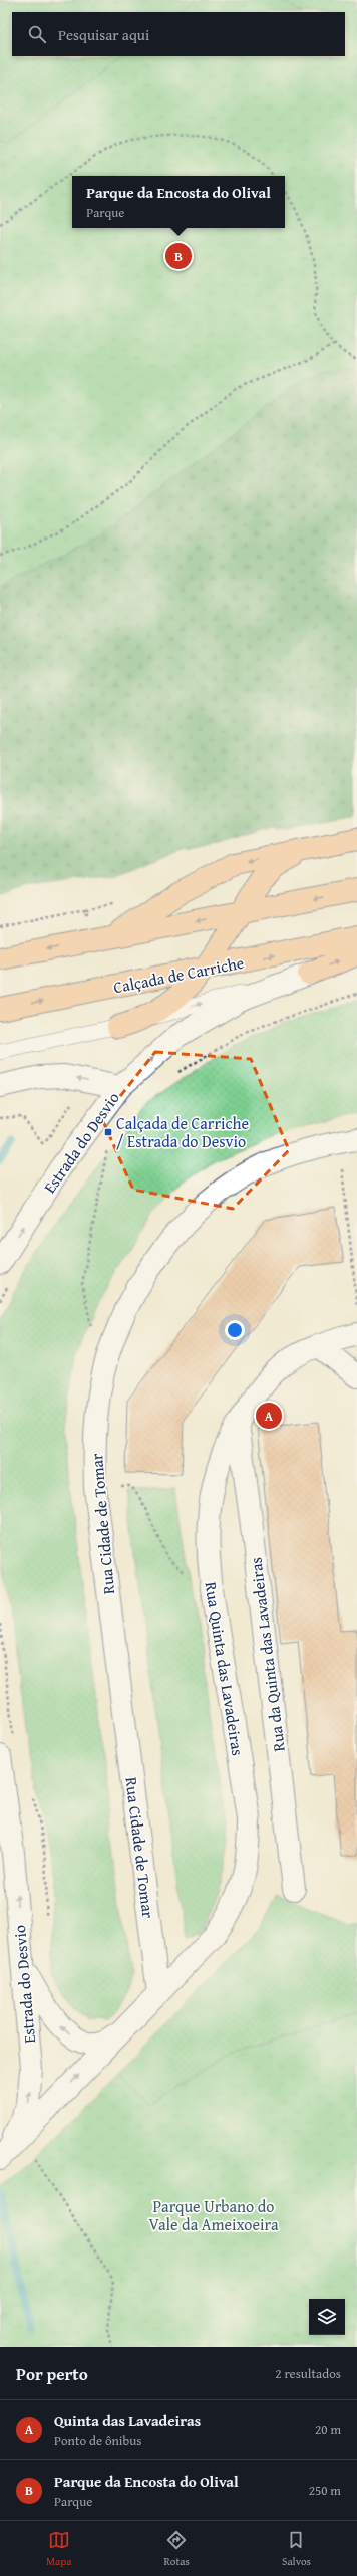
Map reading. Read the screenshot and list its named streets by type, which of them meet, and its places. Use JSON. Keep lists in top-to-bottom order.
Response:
{
  "streets": {
    "highway": ["Calçada de Carriche"],
    "street": [
      "Estrada do Desvio",
      "Rua Cidade de Tomar",
      "Rua da Quinta das Lavadeiras",
      "Rua Quinta das Lavadeiras"
    ]
  },
  "crossings": [
    ["Rua Cidade de Tomar", "Rua Quinta das Lavadeiras"],
    ["Rua da Quinta das Lavadeiras", "Rua Quinta das Lavadeiras"]
  ],
  "one_way": ["Estrada do Desvio"],
  "parks": ["Parque Urbano do Vale da Ameixoeira"],
  "places": {
    "transit": ["Calçada de Carriche / Estrada do Desvio"]
  },
  "page": {
    "search": "Pesquisar aqui",
    "popup": ["Parque da Encosta do Olival", "Parque"],
    "pins": ["B", "A"],
    "heading": ["Por perto", "2 resultados"],
    "list": [
      {
        "mark": "A",
        "name": "Quinta das Lavadeiras",
        "note": "Ponto de ônibus",
        "value": "20 m"
      },
      {
        "mark": "B",
        "name": "Parque da Encosta do Olival",
        "note": "Parque",
        "value": "250 m"
      }
    ],
    "nav": ["Mapa", "Rotas", "Salvos"]
  }
}
